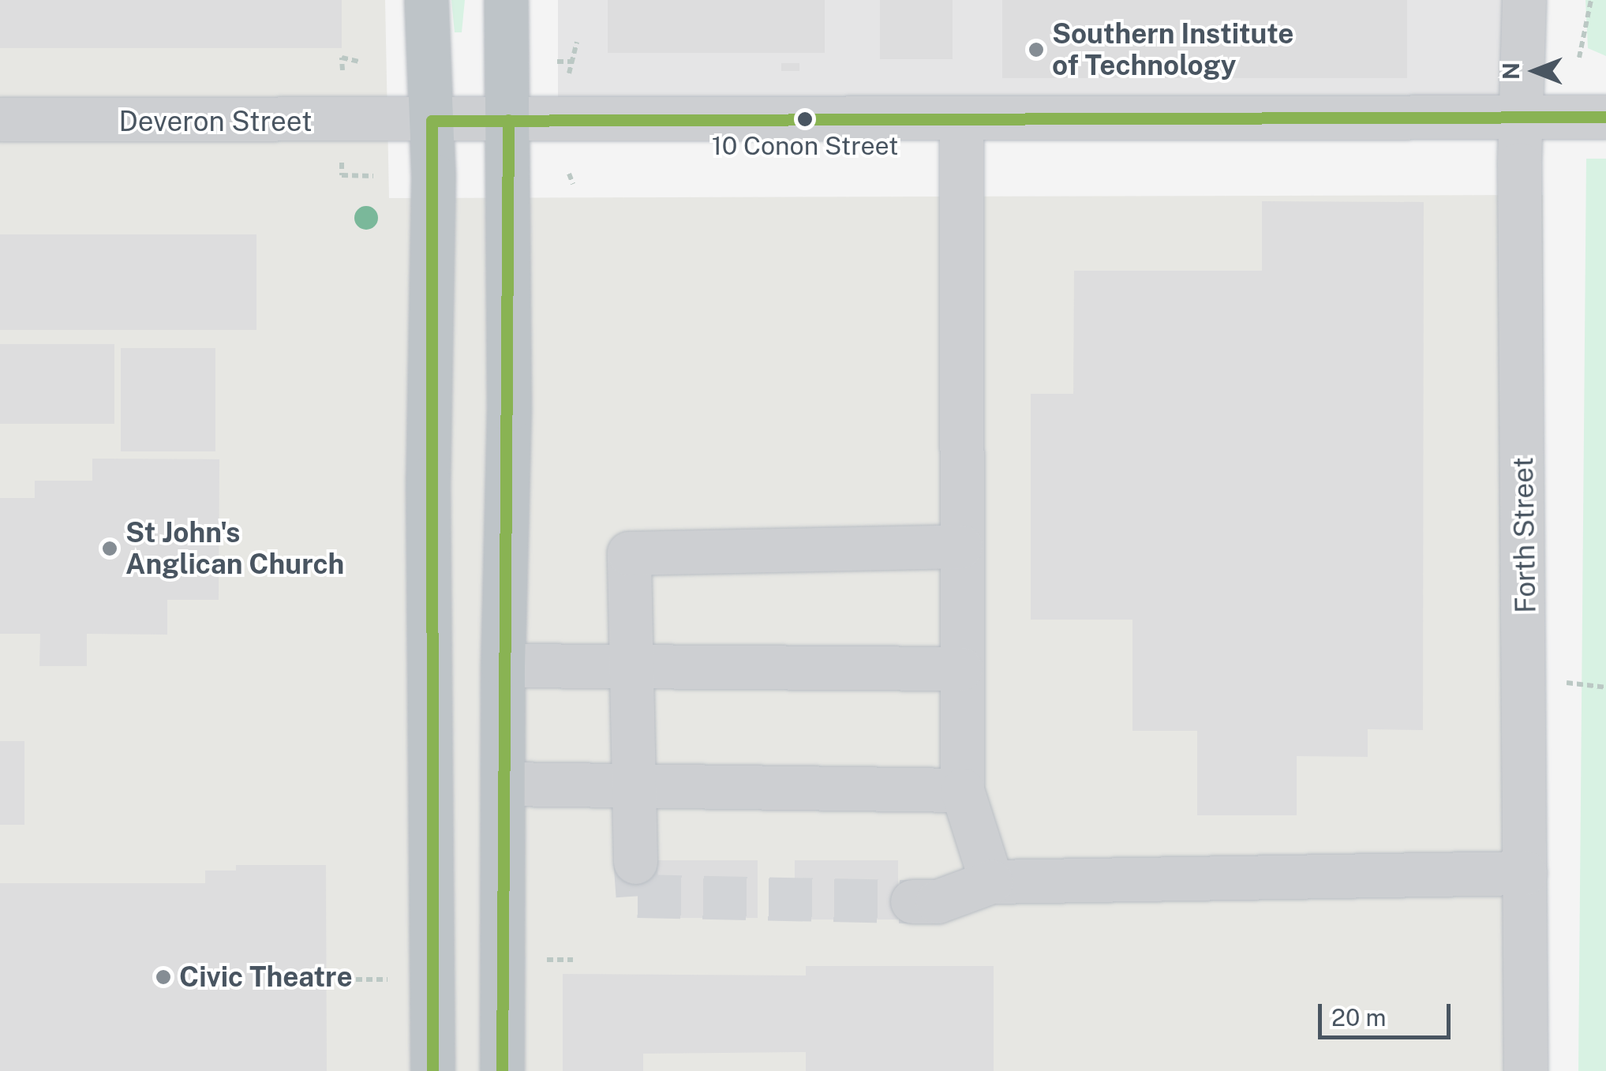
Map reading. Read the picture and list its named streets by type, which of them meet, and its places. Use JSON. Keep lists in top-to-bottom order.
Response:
{
  "streets": {
    "street": ["Deveron Street", "Forth Street"]
  },
  "crossings": [
    ["Deveron Street", "Forth Street"]
  ],
  "places": [
    "Southern Institute of Technology",
    "10 Conon Street",
    "St John's Anglican Church",
    "Civic Theatre"
  ],
  "scale_bar": "20 m",
  "north": "left"
}
